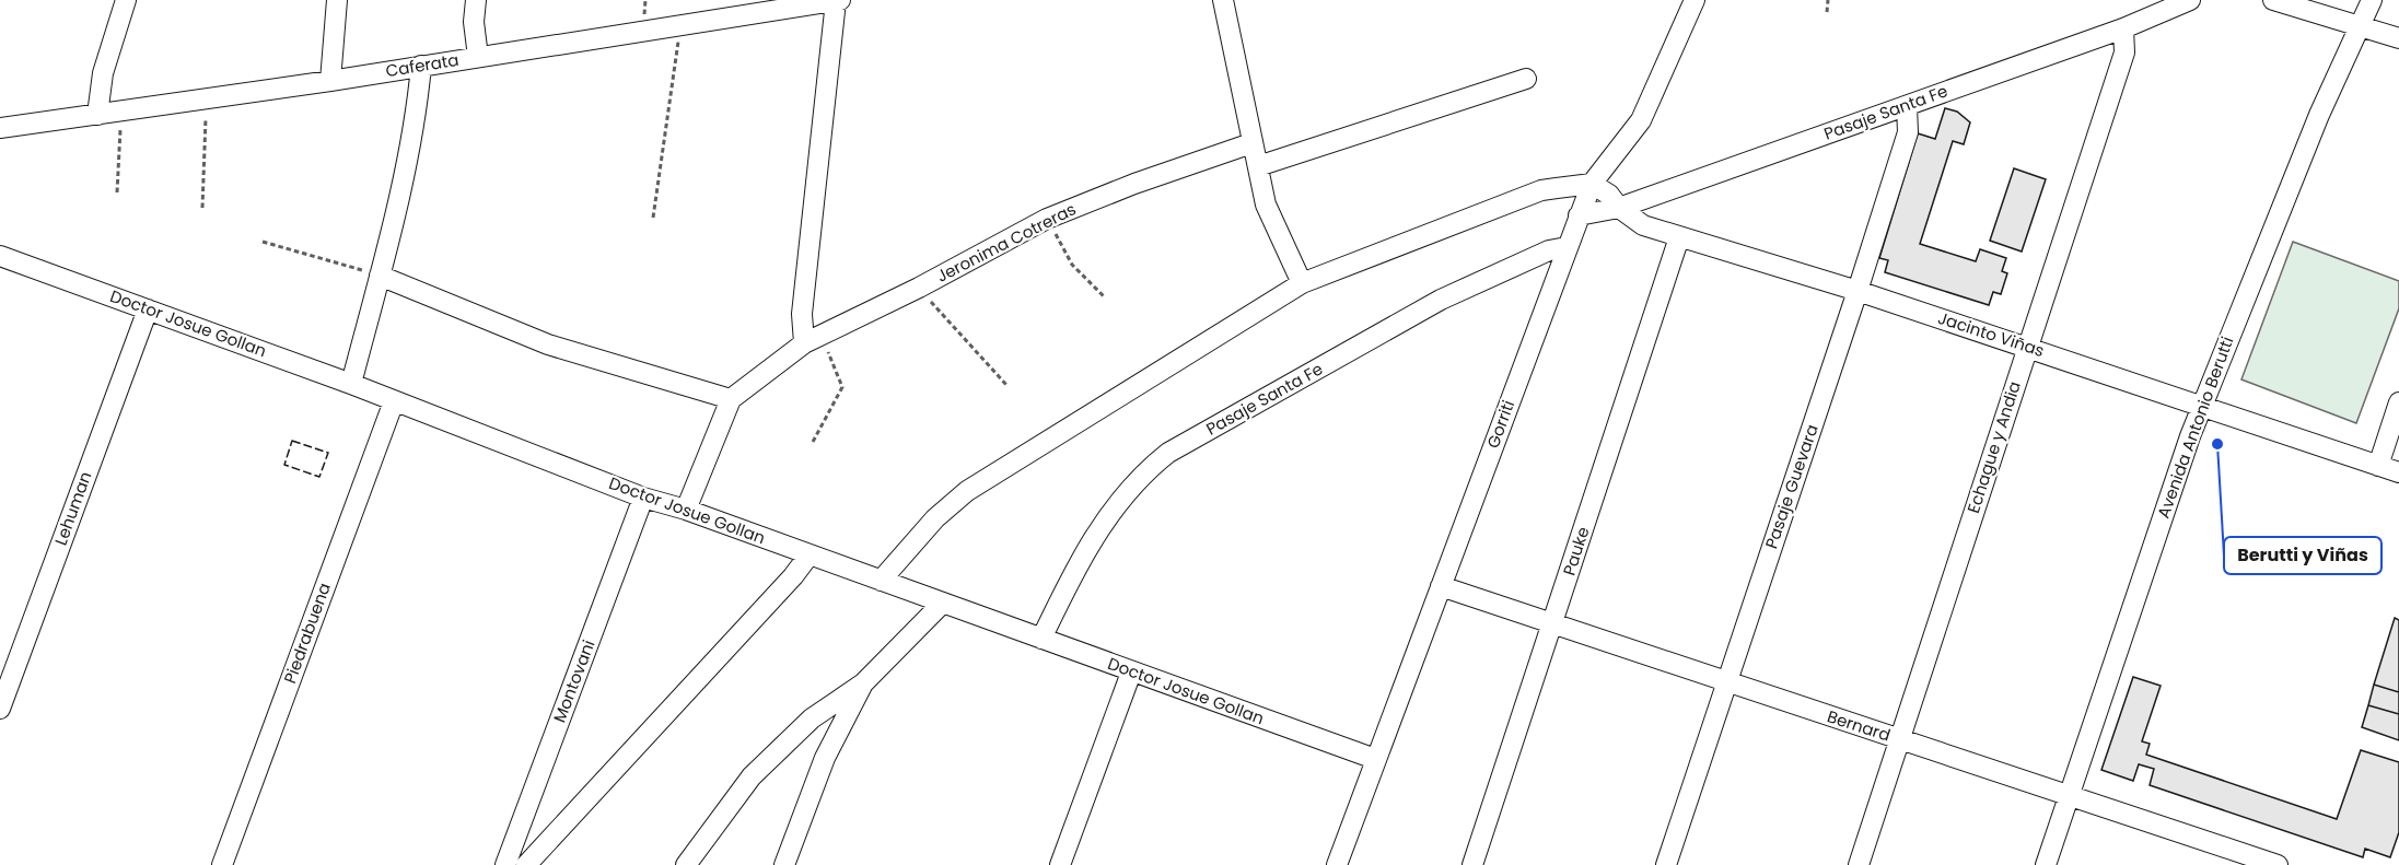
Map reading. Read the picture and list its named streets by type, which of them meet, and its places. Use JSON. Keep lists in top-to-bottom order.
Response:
{
  "streets": {
    "street": [
      "Caferata",
      "Pasaje Santa Fe",
      "Jeronima Cotreras",
      "Doctor Josue Gollan",
      "Jacinto Viñas",
      "Gorriti",
      "Avenida Antonio Berutti",
      "Echague y Andia",
      "Pasaje Guevara",
      "Lehuman",
      "Pauke",
      "Piedrabuena",
      "Montovani",
      "Bernard"
    ]
  },
  "crossings": [
    ["Pasaje Santa Fe", "Doctor Josue Gollan"],
    ["Pasaje Santa Fe", "Jacinto Viñas"],
    ["Pasaje Santa Fe", "Gorriti"],
    ["Pasaje Santa Fe", "Echague y Andia"],
    ["Pasaje Santa Fe", "Pasaje Guevara"],
    ["Doctor Josue Gollan", "Gorriti"],
    ["Doctor Josue Gollan", "Lehuman"],
    ["Doctor Josue Gollan", "Piedrabuena"],
    ["Doctor Josue Gollan", "Montovani"],
    ["Jacinto Viñas", "Gorriti"],
    ["Jacinto Viñas", "Avenida Antonio Berutti"],
    ["Jacinto Viñas", "Echague y Andia"],
    ["Jacinto Viñas", "Pasaje Guevara"],
    ["Jacinto Viñas", "Pauke"],
    ["Gorriti", "Bernard"],
    ["Avenida Antonio Berutti", "Bernard"],
    ["Echague y Andia", "Bernard"],
    ["Pasaje Guevara", "Bernard"],
    ["Pauke", "Bernard"]
  ],
  "places": ["Berutti y Viñas"]
}
